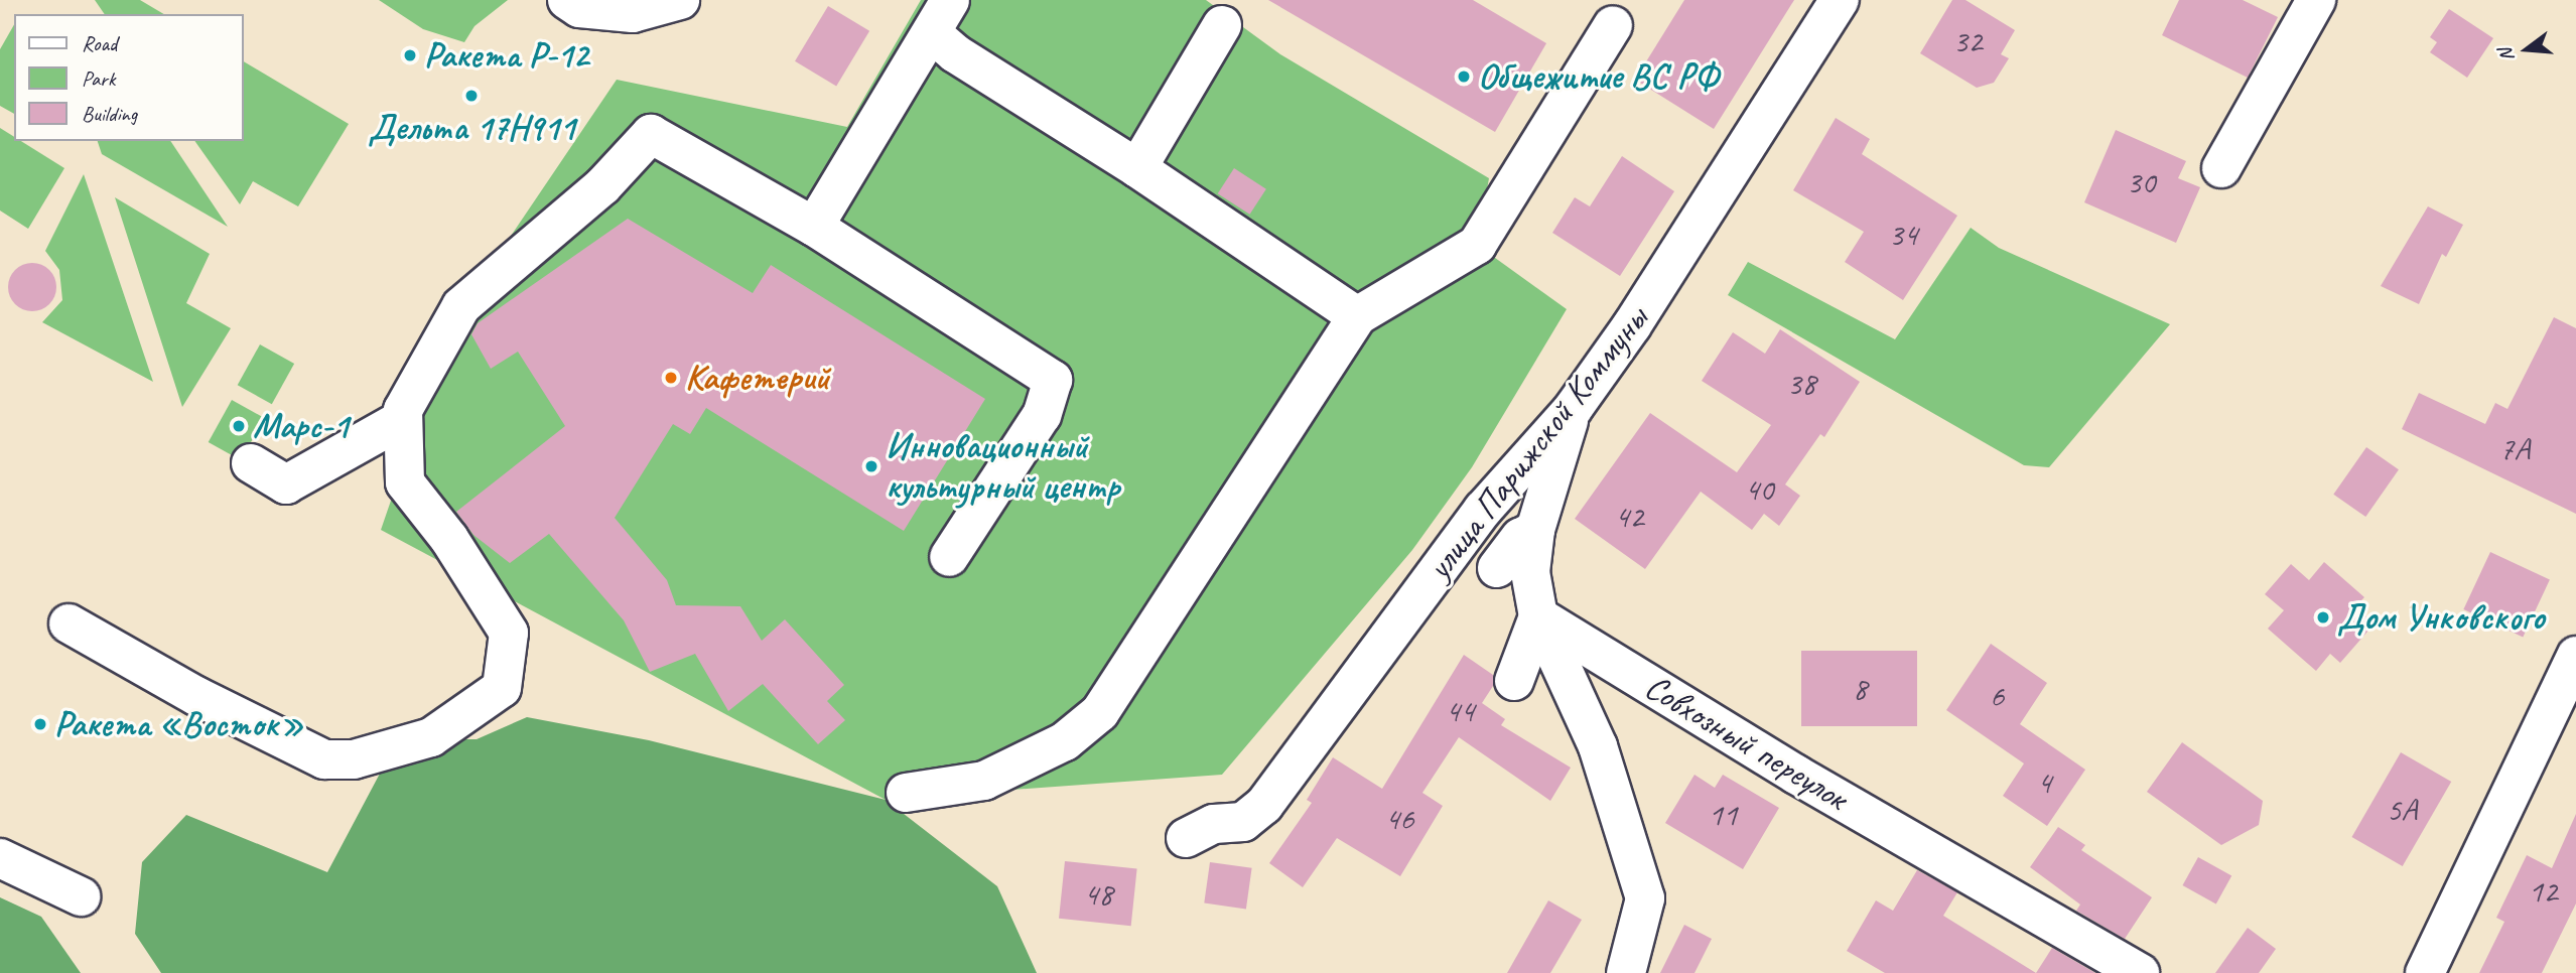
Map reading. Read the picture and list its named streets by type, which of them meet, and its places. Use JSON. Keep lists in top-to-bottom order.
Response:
{
  "streets": {
    "street": ["улица Парижской Коммуны", "Совхозный переулок"]
  },
  "places": [
    "Ракета Р-12",
    "Общежитие ВС РФ",
    "Дельта 17Н911",
    "Кафетерий",
    "Марс-1",
    "Инновационный культурный центр",
    "Дом Унковского",
    "Ракета «Восток»"
  ],
  "house_numbers": [
    "32",
    "30",
    "34",
    "38",
    "7А",
    "40",
    "42",
    "8",
    "6",
    "44",
    "4",
    "5А",
    "11",
    "46",
    "12",
    "48"
  ],
  "legend": ["Road", "Park", "Building"],
  "north": "left"
}
